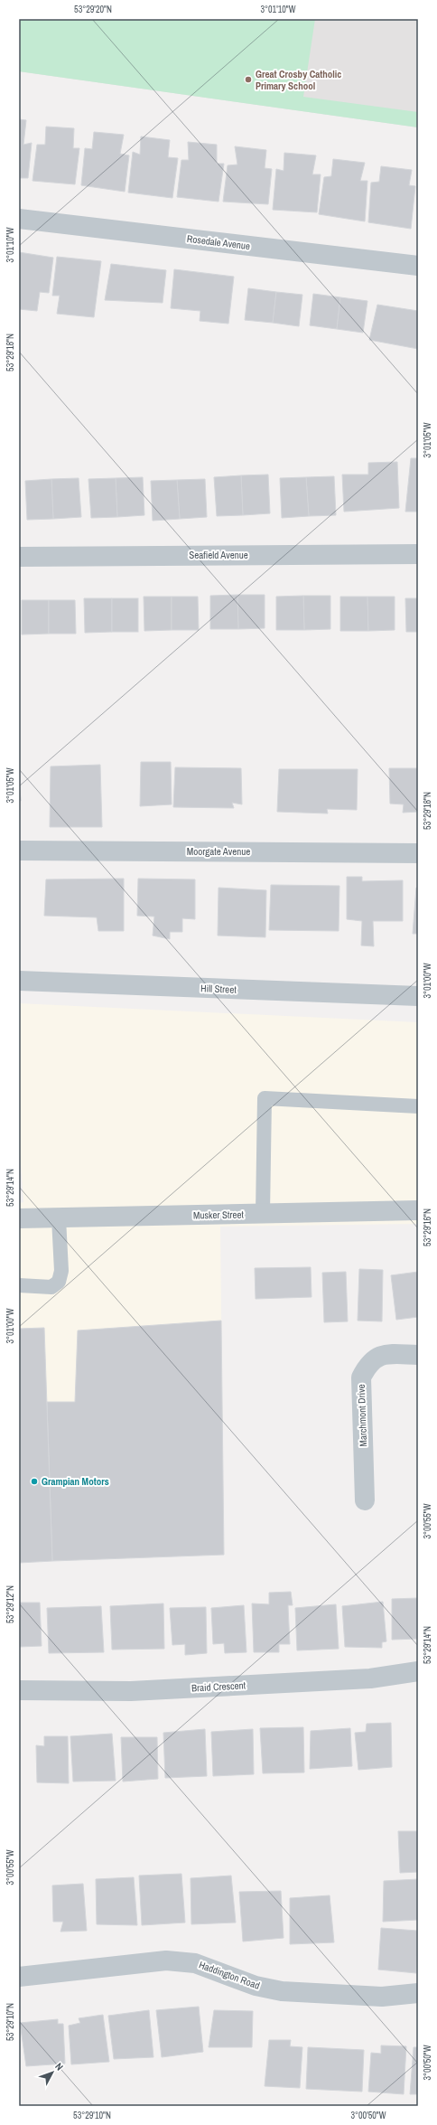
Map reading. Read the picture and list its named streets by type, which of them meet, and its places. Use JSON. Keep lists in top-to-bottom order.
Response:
{
  "streets": {
    "street": [
      "Rosedale Avenue",
      "Seafield Avenue",
      "Moorgate Avenue",
      "Hill Street",
      "Musker Street",
      "Marchmont Drive",
      "Braid Crescent",
      "Haddington Road"
    ]
  },
  "places": ["Great Crosby Catholic Primary School", "Grampian Motors"],
  "north": "top right",
  "coordinates": [
    "53°29'20\"N",
    "3°01'10\"W",
    "53°29'18\"N",
    "3°01'05\"W",
    "3°01'00\"W",
    "53°29'14\"N",
    "53°29'16\"N",
    "3°00'55\"W",
    "53°29'12\"N",
    "53°29'10\"N",
    "3°00'50\"W"
  ]
}
